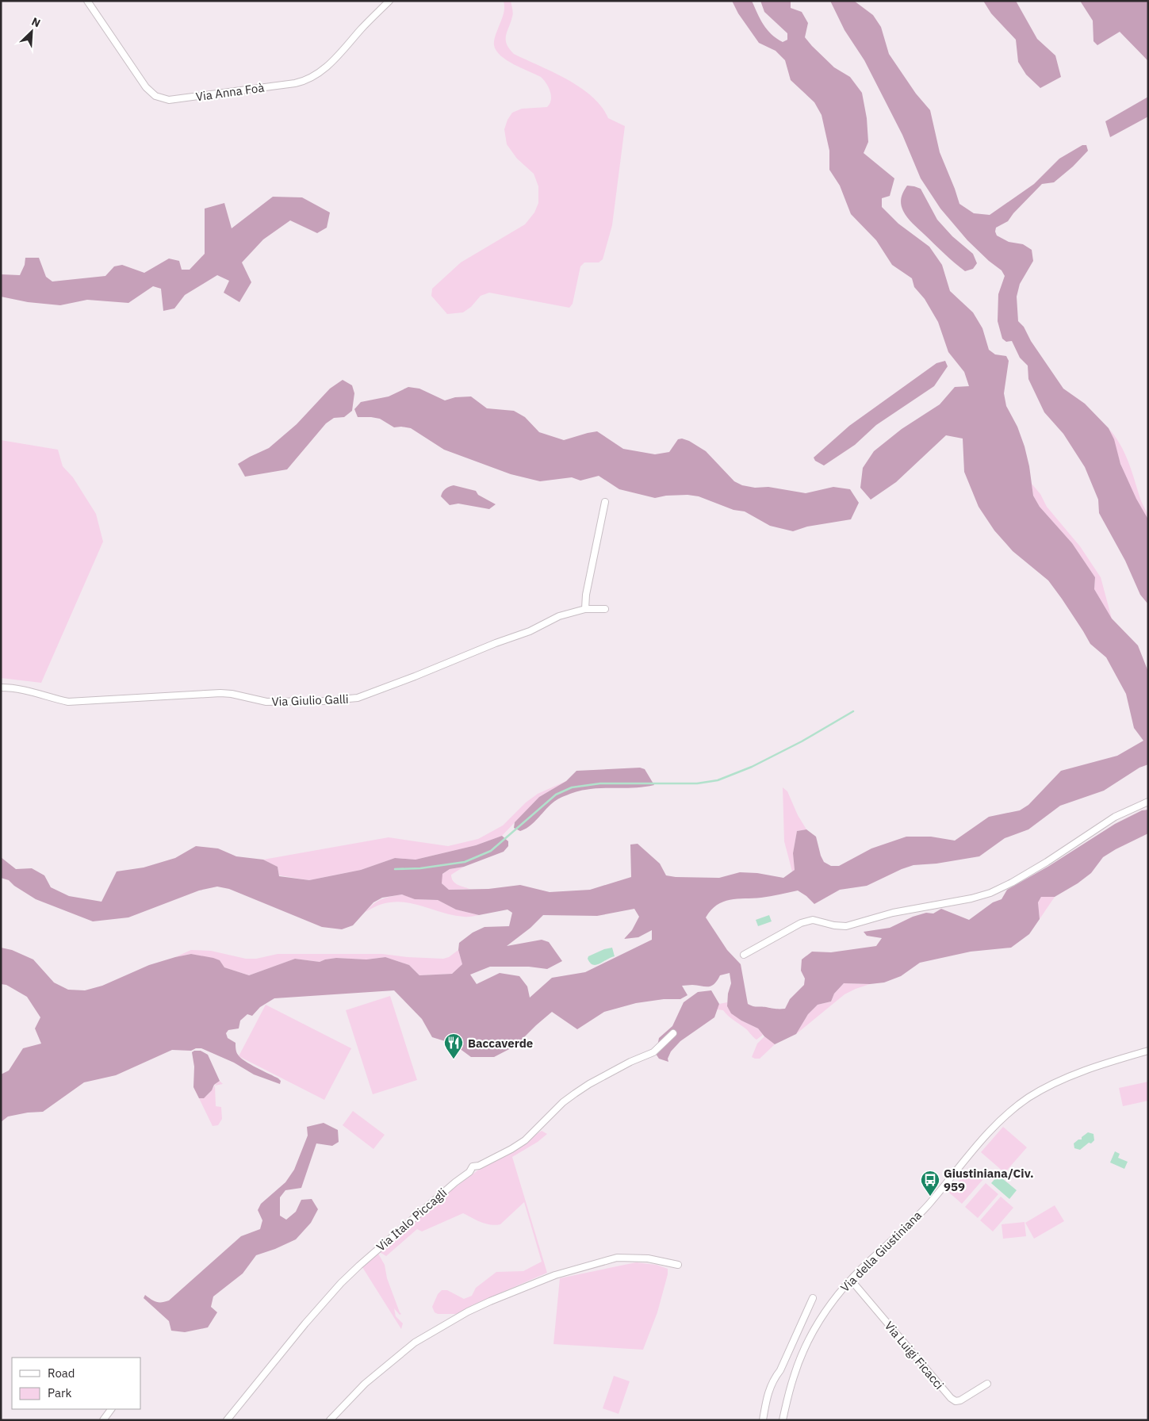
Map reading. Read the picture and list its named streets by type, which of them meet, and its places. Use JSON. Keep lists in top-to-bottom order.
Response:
{
  "streets": {
    "street": [
      "Via Anna Foà",
      "Via Giulio Galli",
      "Via Italo Piccagli",
      "Via della Giustiniana",
      "Via Luigi Ficacci"
    ]
  },
  "crossings": [
    ["Via della Giustiniana", "Via Luigi Ficacci"]
  ],
  "places": {
    "restaurant": ["Baccaverde"],
    "bus stop": ["Giustiniana/Civ. 959"]
  },
  "legend": ["Road", "Park"],
  "north": "top right"
}
